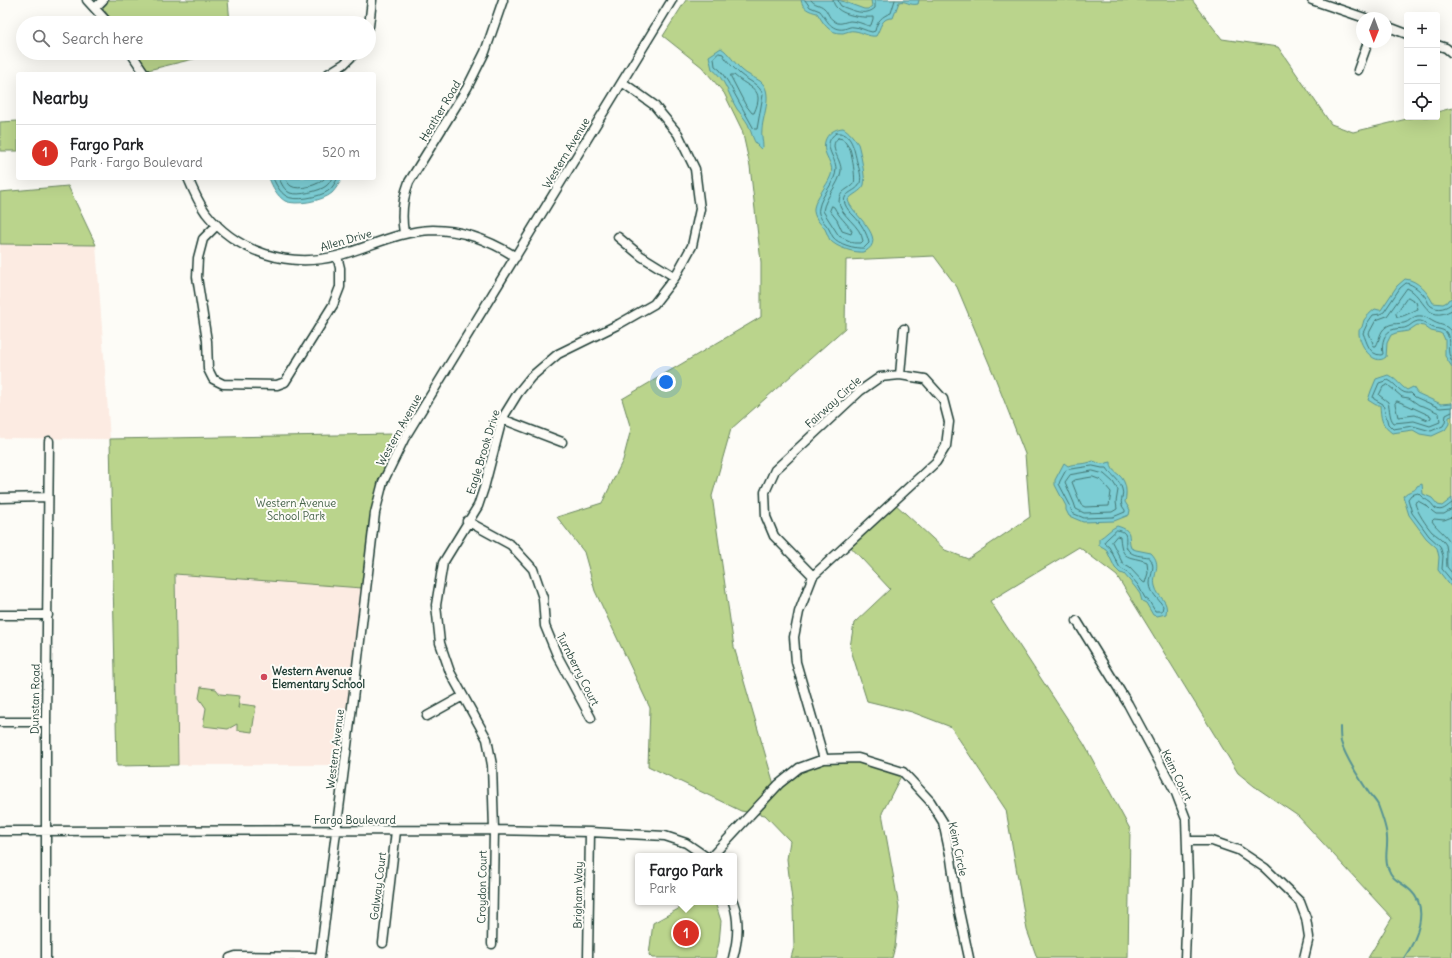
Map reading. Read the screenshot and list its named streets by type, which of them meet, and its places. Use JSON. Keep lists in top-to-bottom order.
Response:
{
  "streets": {
    "street": [
      "Heather Road",
      "Western Avenue",
      "Allen Drive",
      "Fairway Circle",
      "Eagle Brook Drive",
      "Turnberry Court",
      "Dunstan Road",
      "Keim Court",
      "Fargo Boulevard",
      "Keim Circle",
      "Galway Court",
      "Croydon Court",
      "Brigham Way"
    ]
  },
  "crossings": [
    ["Heather Road", "Allen Drive"],
    ["Western Avenue", "Allen Drive"],
    ["Western Avenue", "Eagle Brook Drive"],
    ["Western Avenue", "Fargo Boulevard"],
    ["Fairway Circle", "Keim Circle"],
    ["Eagle Brook Drive", "Turnberry Court"],
    ["Eagle Brook Drive", "Fargo Boulevard"],
    ["Eagle Brook Drive", "Croydon Court"],
    ["Dunstan Road", "Fargo Boulevard"],
    ["Fargo Boulevard", "Galway Court"],
    ["Fargo Boulevard", "Croydon Court"],
    ["Fargo Boulevard", "Brigham Way"]
  ],
  "parks": ["Western Avenue School Park"],
  "places": ["Western Avenue Elementary School"],
  "north": "bottom",
  "page": {
    "map_buttons": ["+", "−"],
    "search": "Search here",
    "heading": "Nearby",
    "list": [
      {
        "mark": "1",
        "name": "Fargo Park",
        "note": "Park · Fargo Boulevard",
        "value": "520 m"
      }
    ],
    "popup": ["Fargo Park", "Park"],
    "pins": "1"
  }
}
